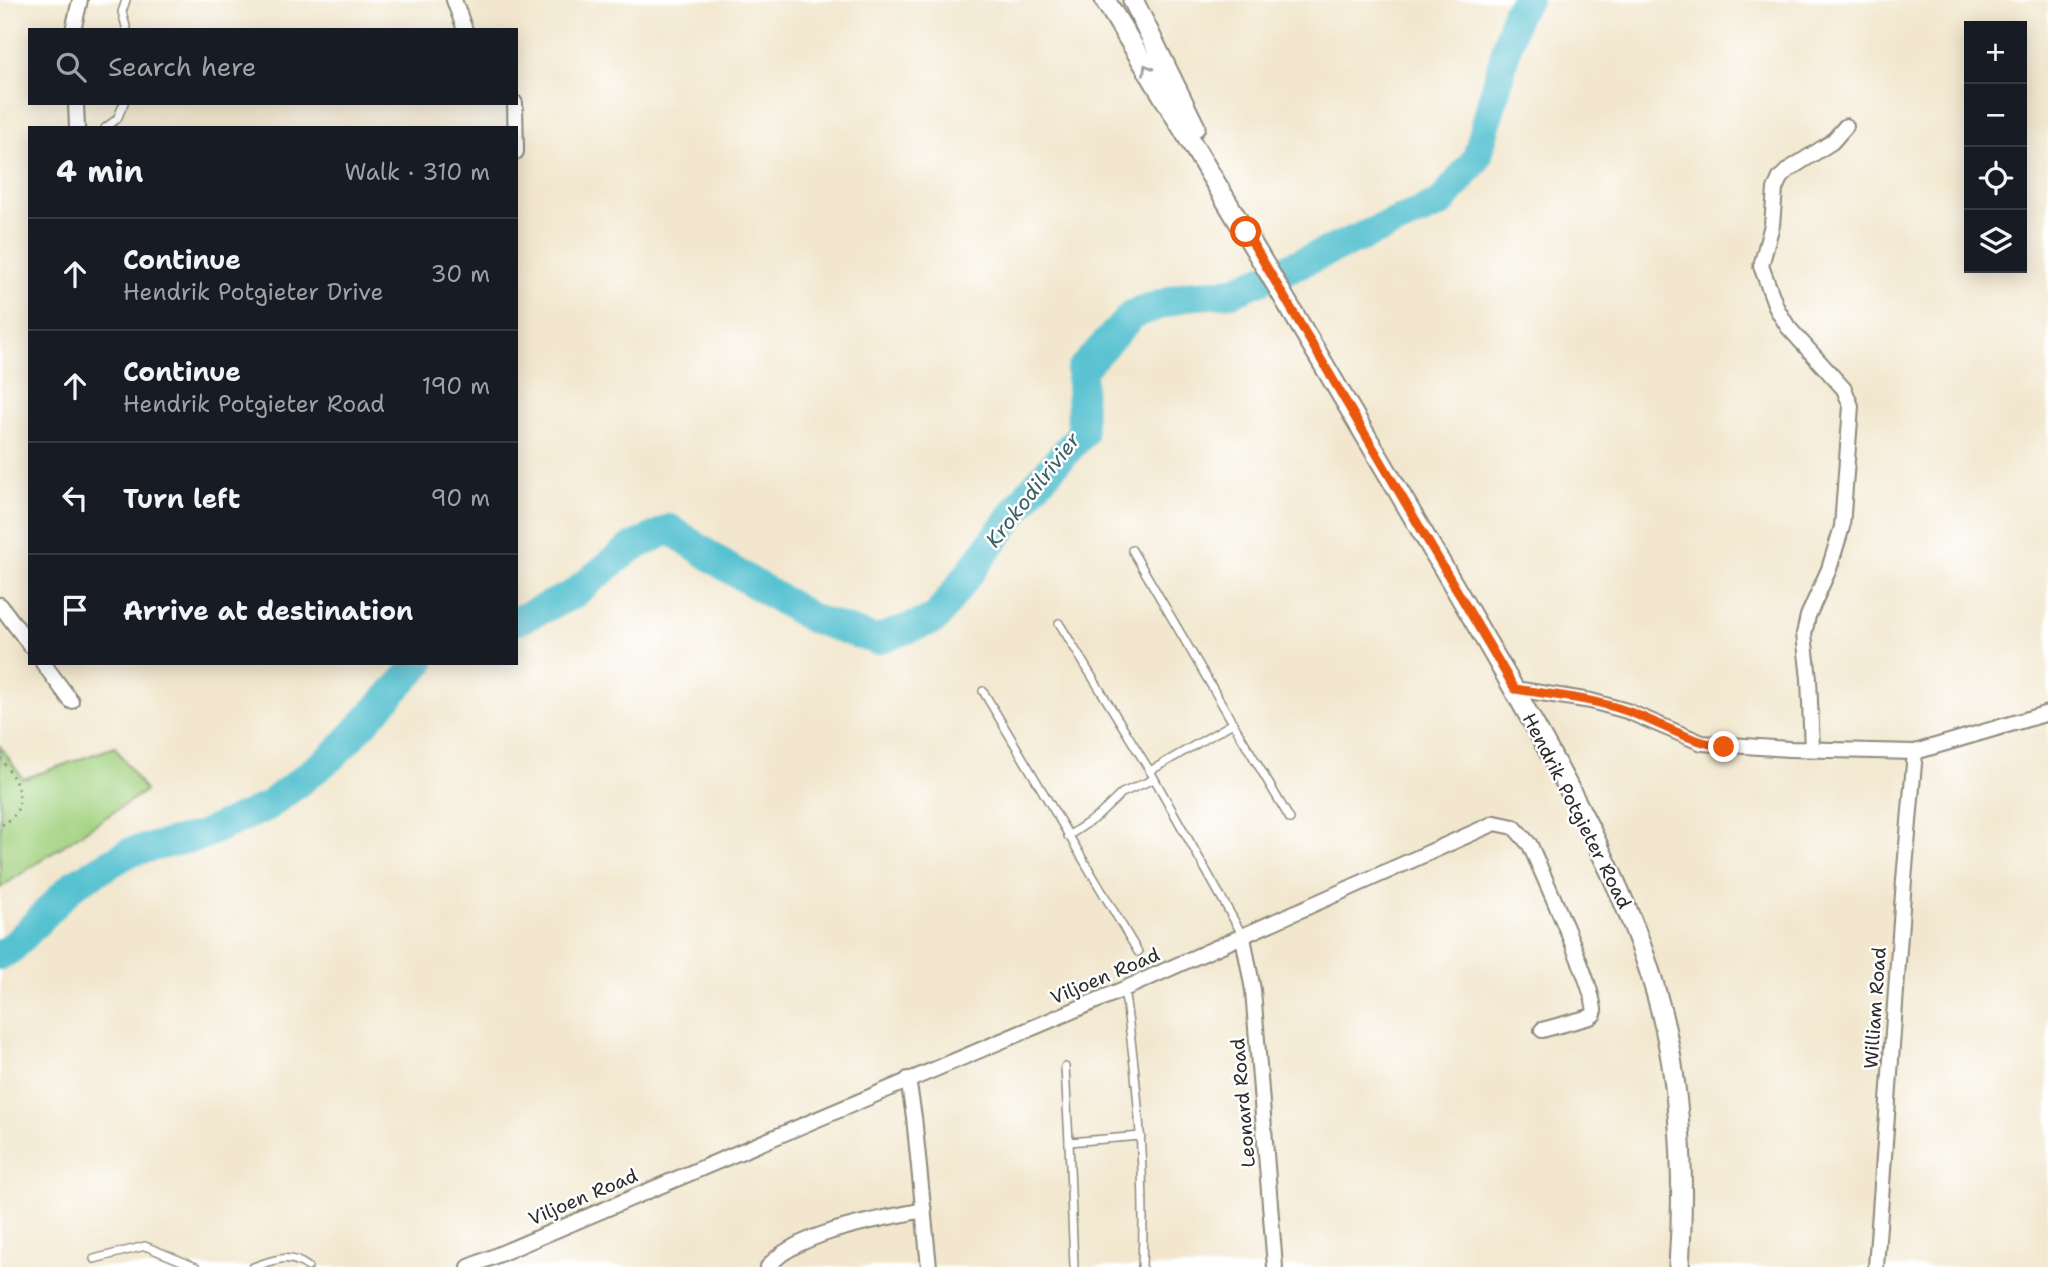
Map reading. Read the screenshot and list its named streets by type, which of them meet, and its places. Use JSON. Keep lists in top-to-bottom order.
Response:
{
  "streets": {
    "main road": ["Hendrik Potgieter Road"],
    "street": ["Viljoen Road", "William Road", "Leonard Road"]
  },
  "crossings": [
    ["Viljoen Road", "Leonard Road"]
  ],
  "water": ["Krokodilrivier"],
  "page": {
    "map_buttons": ["+", "−"],
    "search": "Search here",
    "heading": ["4 min", "Walk · 310 m"],
    "list": [
      ["Continue", "Hendrik Potgieter Drive", "30 m"],
      ["Continue", "Hendrik Potgieter Road", "190 m"],
      ["Turn left", "90 m"],
      "Arrive at destination"
    ]
  }
}
